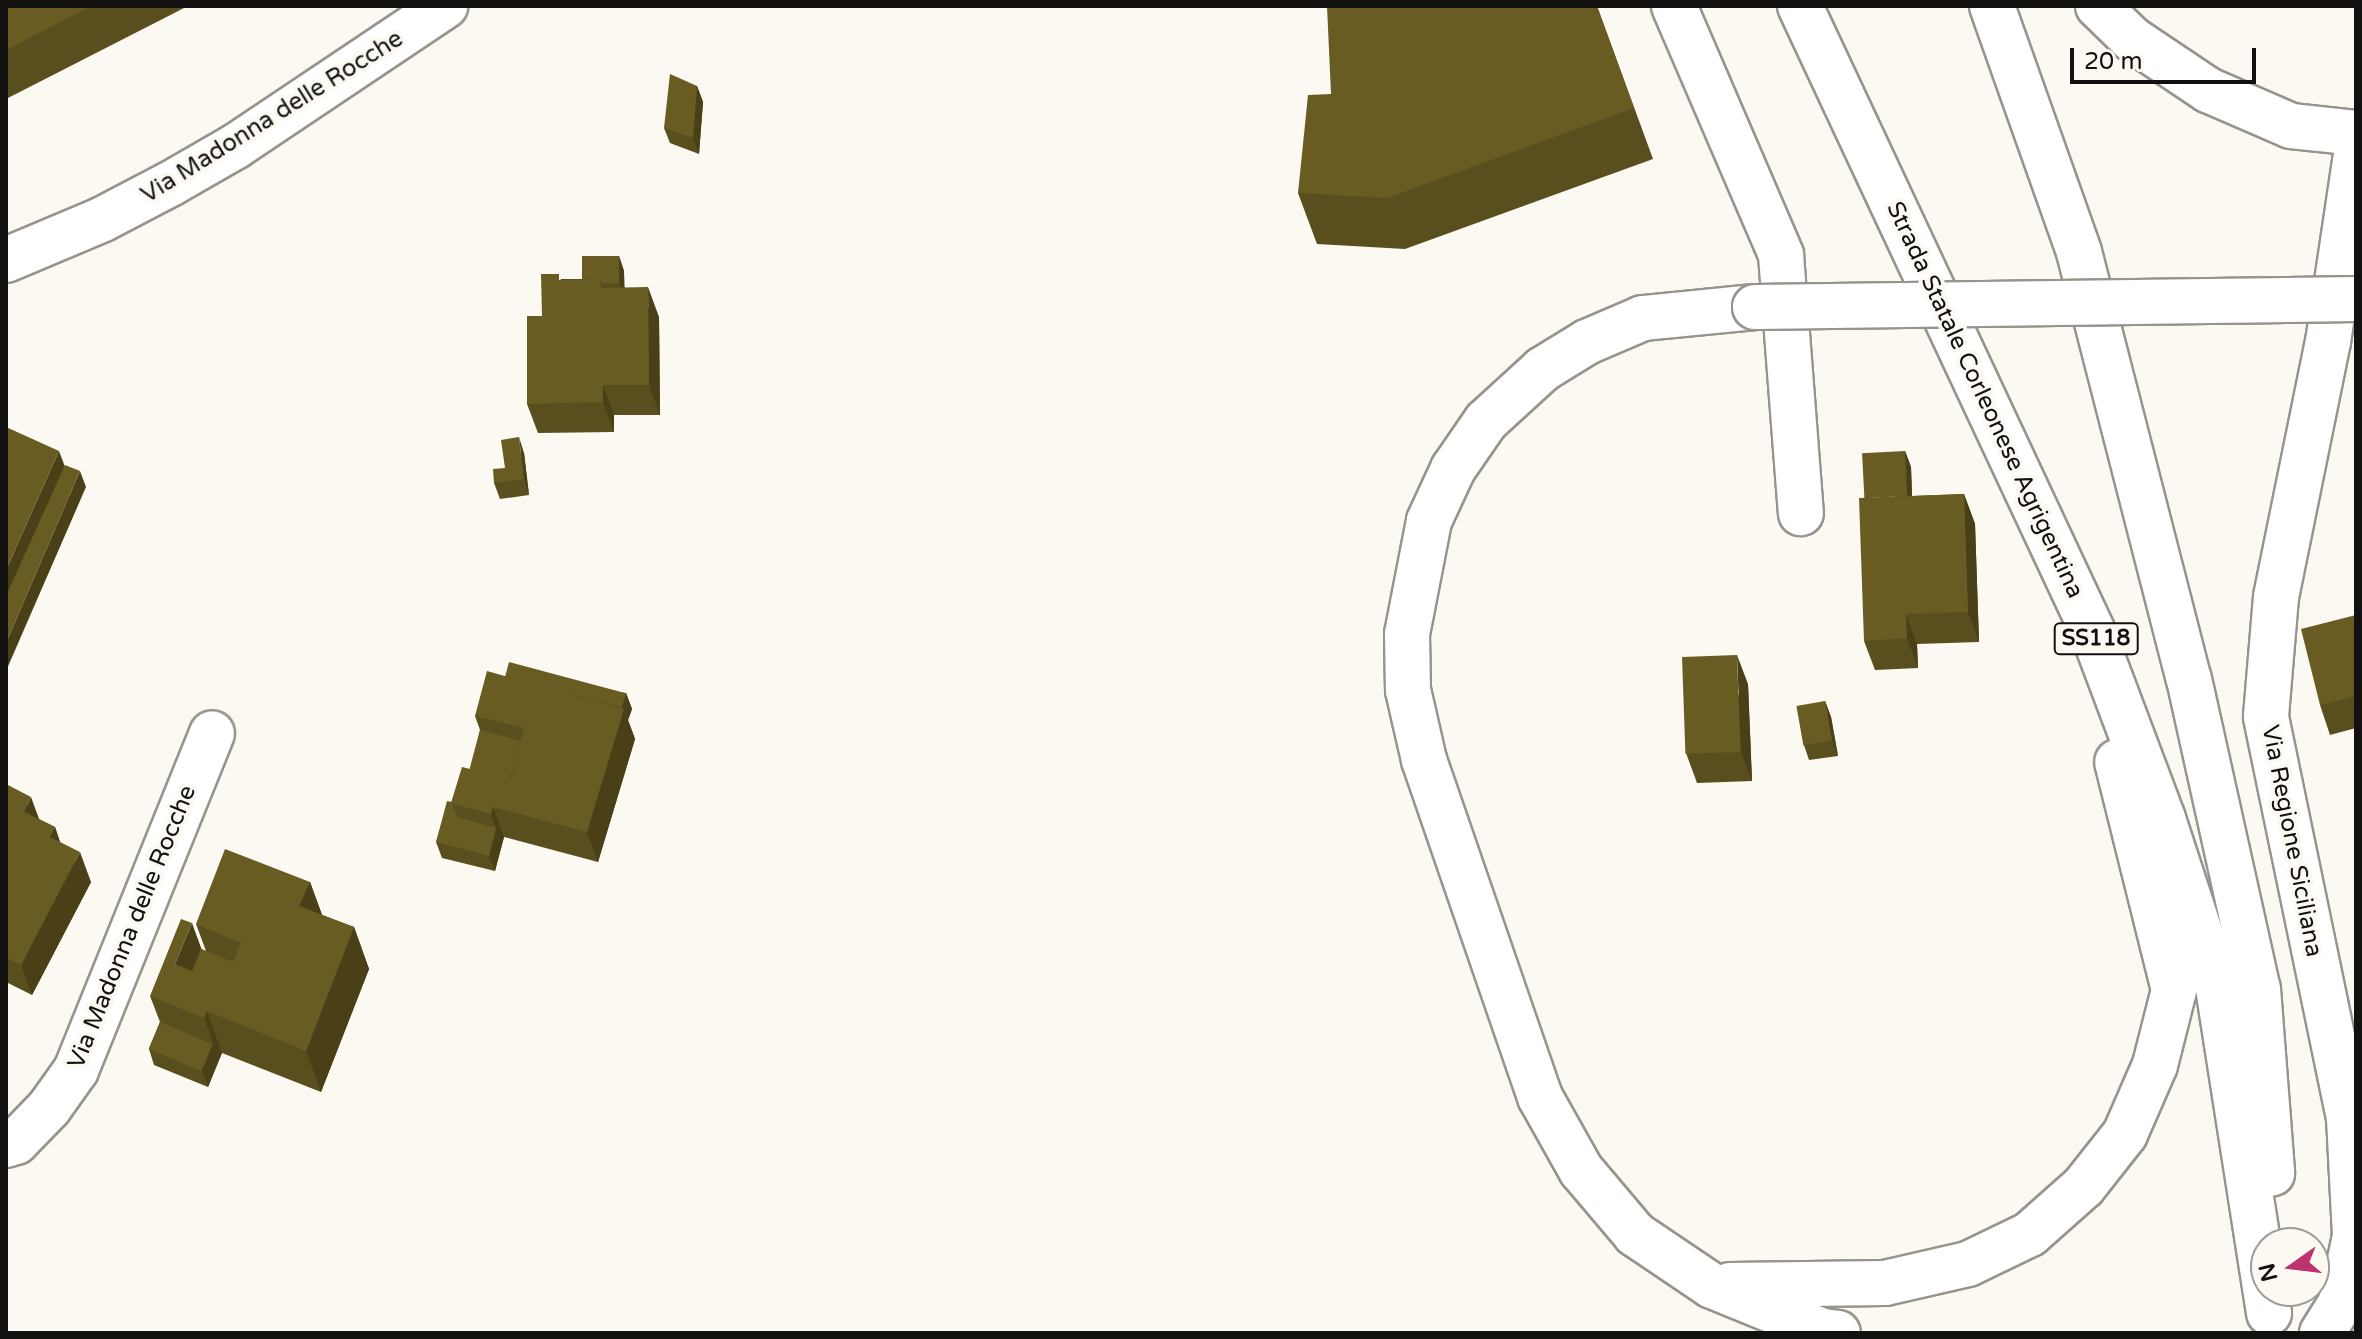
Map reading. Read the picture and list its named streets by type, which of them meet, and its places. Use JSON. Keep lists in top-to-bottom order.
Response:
{
  "streets": {
    "main road": [
      "Via Madonna delle Rocche",
      "Strada Statale Corleonese Agrigentina",
      "SS118",
      "Via Regione Siciliana"
    ]
  },
  "scale_bar": "20 m",
  "north": "left"
}
